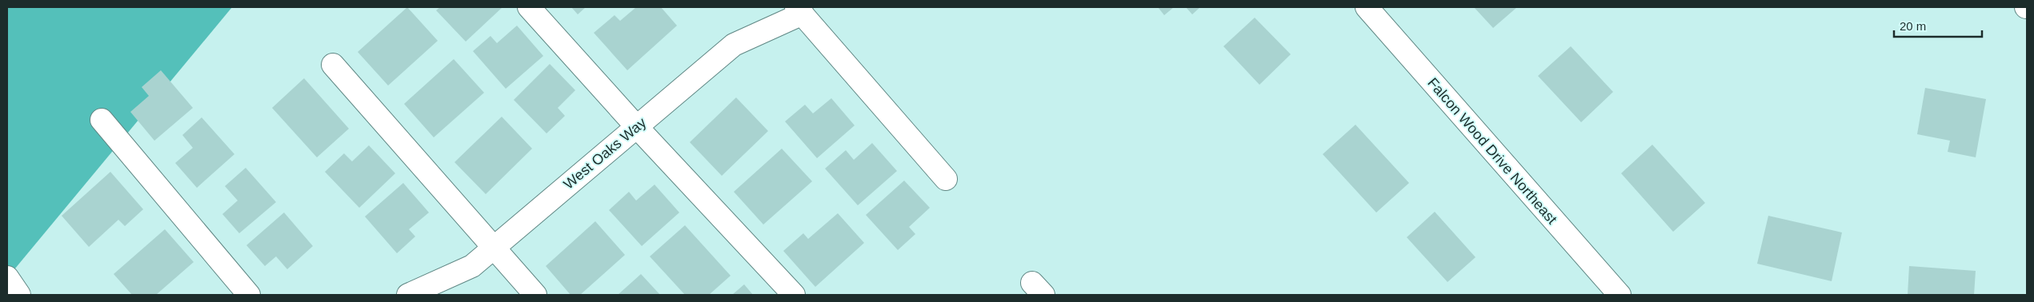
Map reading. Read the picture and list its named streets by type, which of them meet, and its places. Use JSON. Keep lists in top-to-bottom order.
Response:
{
  "streets": {
    "street": ["Falcon Wood Drive Northeast", "West Oaks Way"]
  },
  "scale_bar": "20 m"
}
